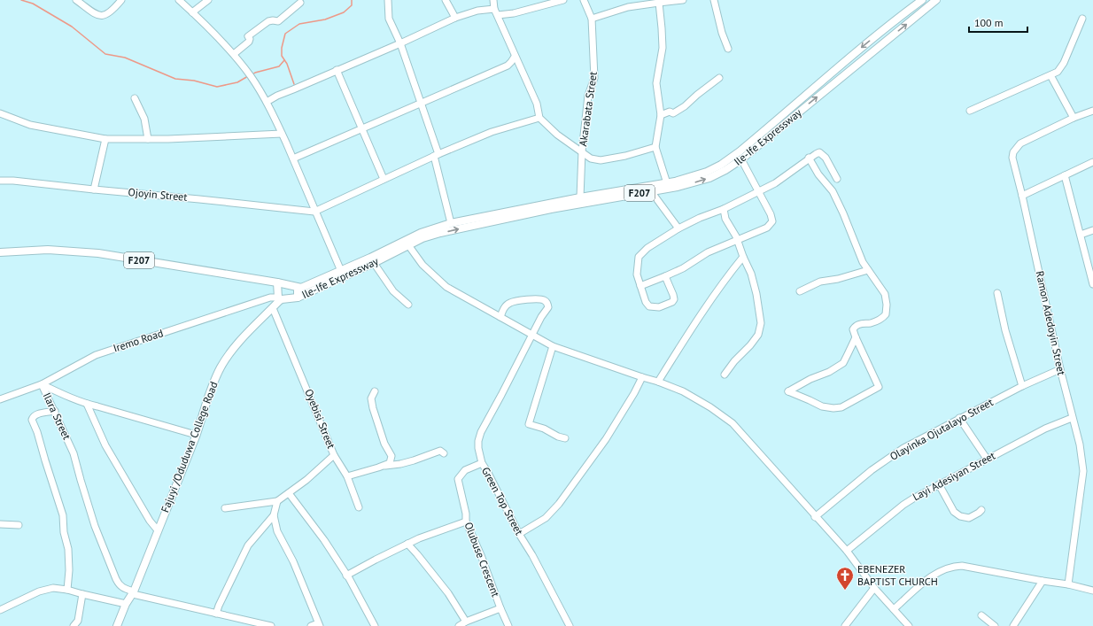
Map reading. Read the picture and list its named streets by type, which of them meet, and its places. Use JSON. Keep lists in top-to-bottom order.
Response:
{
  "streets": {
    "main road": ["Ile-Ife Expressway", "F207", "Fajuyi /Oduduwa College Road"],
    "street": [
      "Akarabata Street",
      "Ojoyin Street",
      "Ramon Adedoyin Street",
      "Iremo Road",
      "Ilara Street",
      "Oyebisi Street",
      "Olayinka Ojutalayo Street",
      "Layi Adesiyan Street",
      "Green Top Street",
      "Olubuse Crescent"
    ]
  },
  "crossings": [
    ["Akarabata Street", "Ile-Ife Expressway"],
    ["Ile-Ife Expressway", "F207"],
    ["Ramon Adedoyin Street", "Olayinka Ojutalayo Street"],
    ["Ramon Adedoyin Street", "Layi Adesiyan Street"],
    ["Iremo Road", "Ilara Street"],
    ["Iremo Road", "Fajuyi /Oduduwa College Road"],
    ["Ilara Street", "Fajuyi /Oduduwa College Road"],
    ["Oyebisi Street", "Fajuyi /Oduduwa College Road"],
    ["Green Top Street", "Olubuse Crescent"]
  ],
  "places": {
    "church": ["EBENEZER BAPTIST CHURCH"]
  },
  "scale_bar": "100 m"
}
